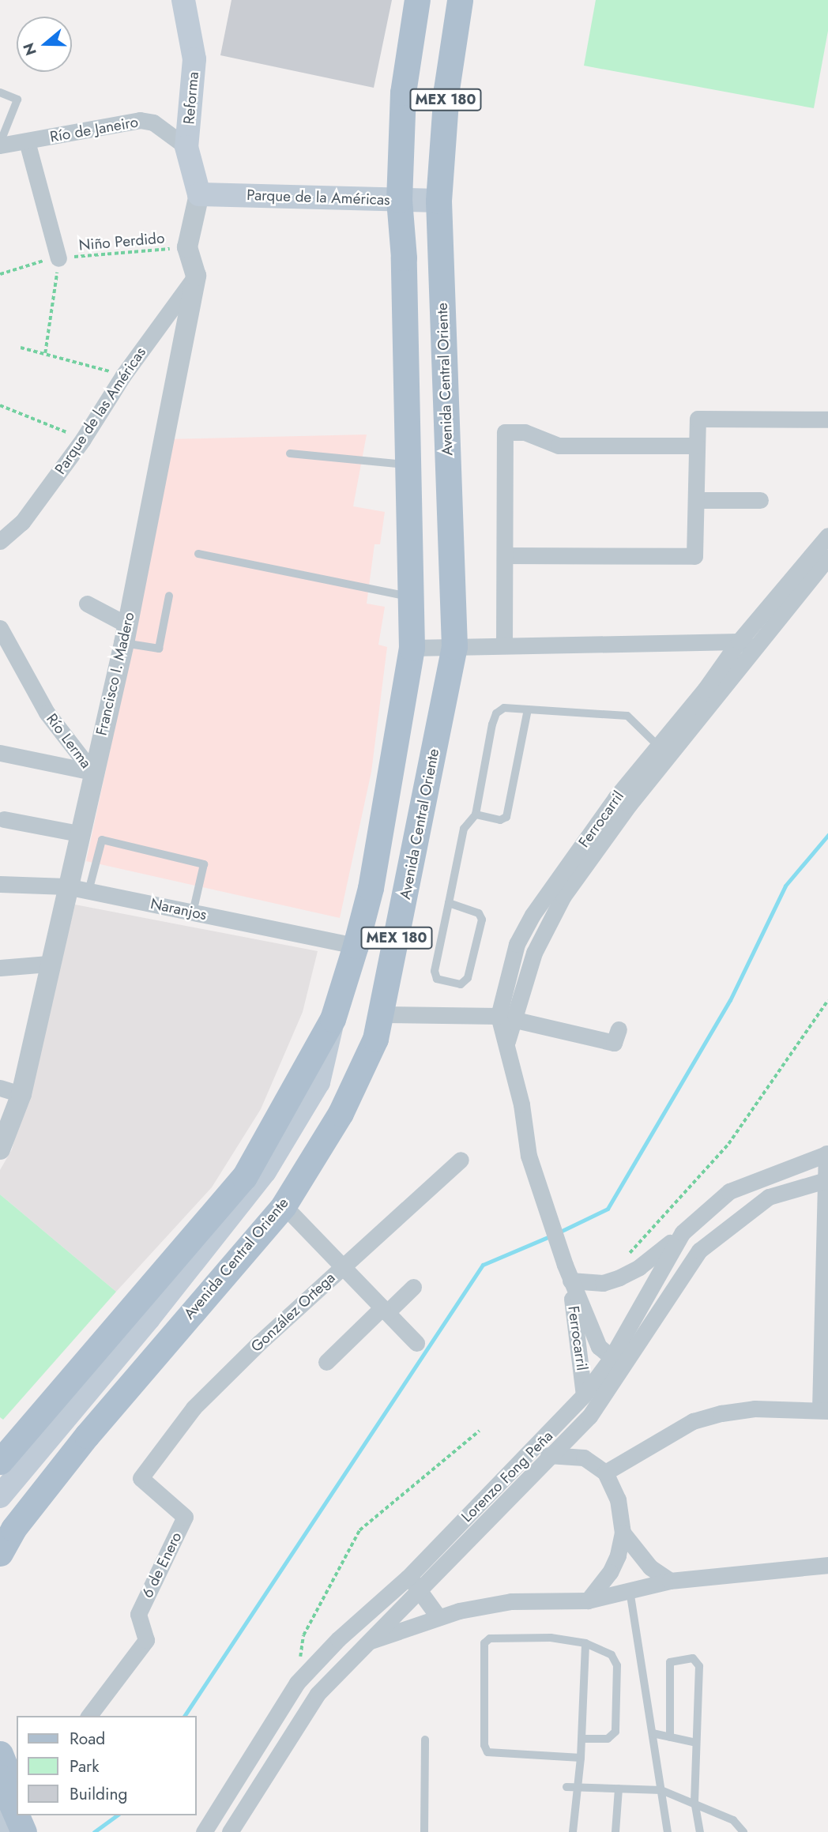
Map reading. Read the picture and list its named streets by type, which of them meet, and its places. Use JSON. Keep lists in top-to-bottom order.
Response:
{
  "streets": {
    "main road": [
      "Reforma",
      "MEX 180",
      "Parque de la Américas",
      "Avenida Central Oriente"
    ],
    "street": [
      "Río de Janeiro",
      "Parque de las Américas",
      "Francisco I. Madero",
      "Río Lerma",
      "Ferrocarril",
      "Naranjos",
      "González Ortega",
      "Lorenzo Fong Peña",
      "6 de Enero"
    ],
    "path": ["Niño Perdido"]
  },
  "crossings": [
    ["Reforma", "Río de Janeiro"],
    ["Reforma", "Parque de la Américas"],
    ["Reforma", "Francisco I. Madero"],
    ["MEX 180", "Parque de la Américas"],
    ["MEX 180", "Avenida Central Oriente"],
    ["MEX 180", "Naranjos"],
    ["Río de Janeiro", "Niño Perdido"],
    ["Parque de la Américas", "Avenida Central Oriente"],
    ["Parque de la Américas", "Francisco I. Madero"],
    ["Niño Perdido", "Francisco I. Madero"],
    ["Parque de las Américas", "Francisco I. Madero"],
    ["Francisco I. Madero", "Río Lerma"],
    ["Francisco I. Madero", "Naranjos"],
    ["Ferrocarril", "Lorenzo Fong Peña"],
    ["González Ortega", "6 de Enero"]
  ],
  "legend": ["Road", "Park", "Building"],
  "north": "left"
}
